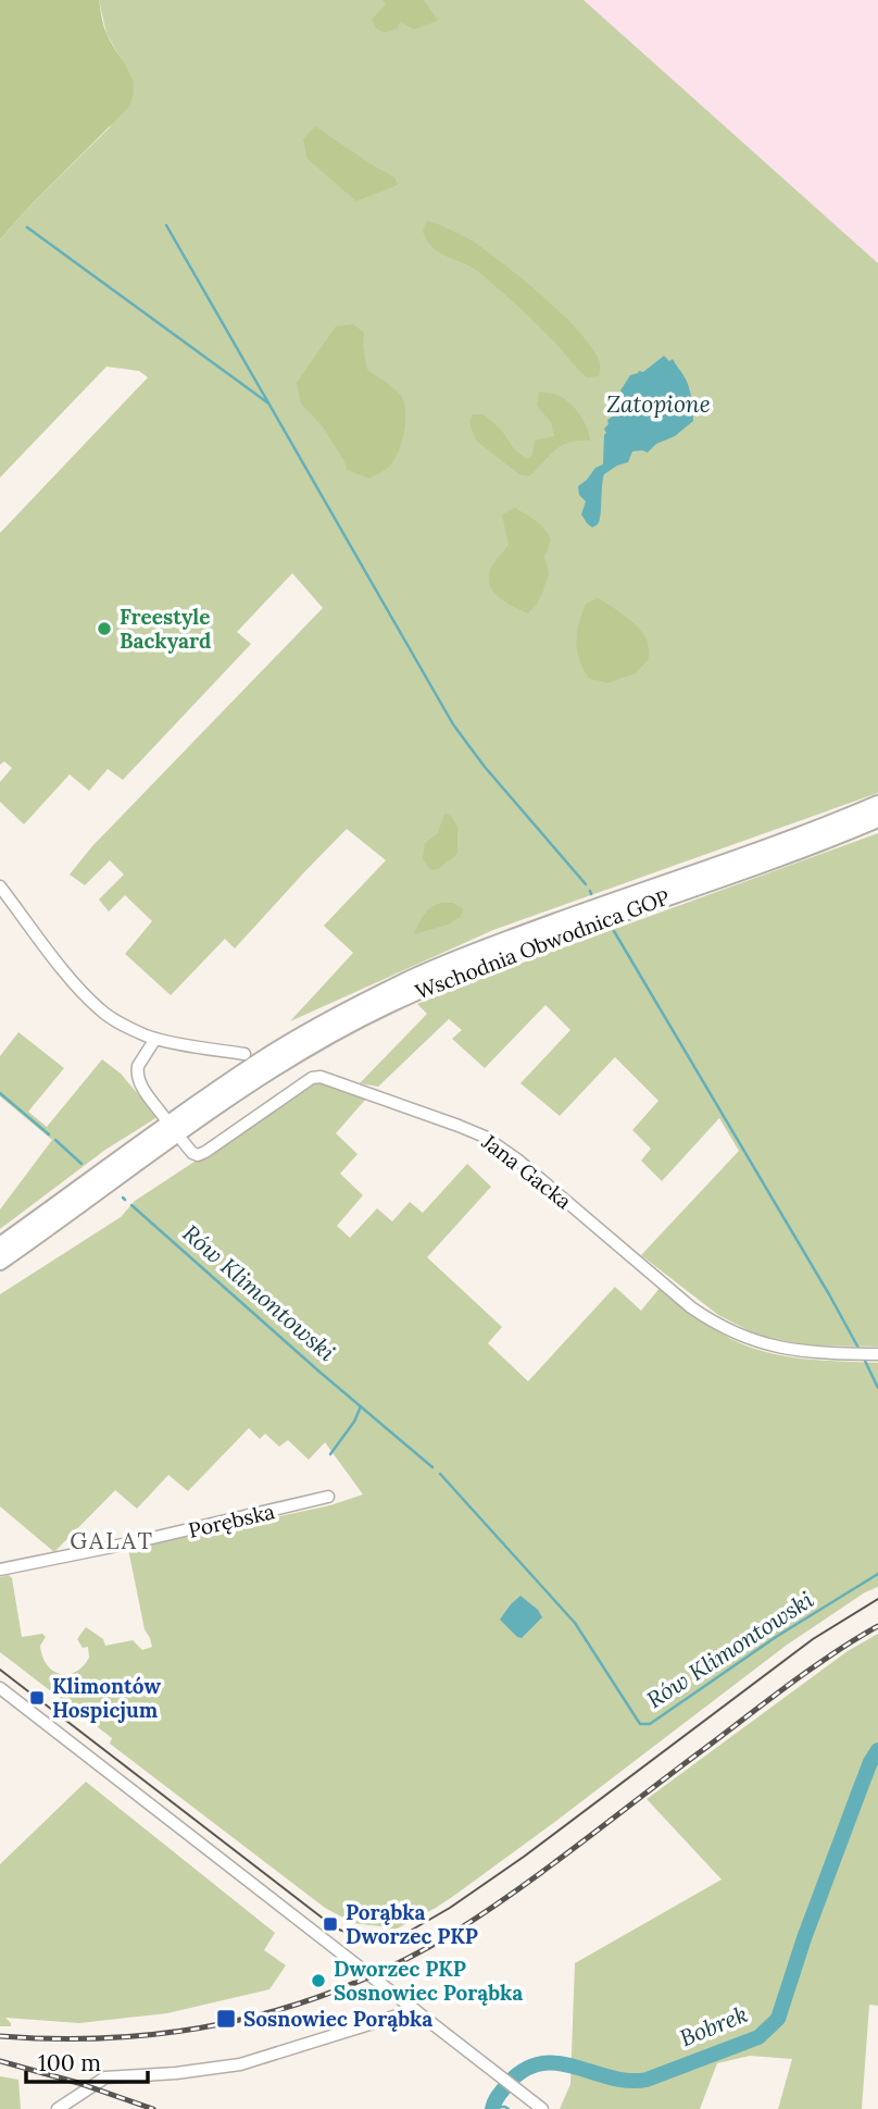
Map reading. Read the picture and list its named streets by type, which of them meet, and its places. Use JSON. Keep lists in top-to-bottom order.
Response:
{
  "streets": {
    "highway": ["Wschodnia Obwodnica GOP"],
    "street": ["Jana Gacka", "Porębska"]
  },
  "districts": ["GALAT"],
  "water": ["Zatopione", "Rów Klimontowski", "Bobrek"],
  "places": {
    "other": ["Freestyle Backyard", "Dworzec PKP Sosnowiec Porąbka"],
    "transit": ["Klimontów Hospicjum", "Porąbka Dworzec PKP", "Sosnowiec Porąbka"]
  },
  "scale_bar": "100 m"
}
